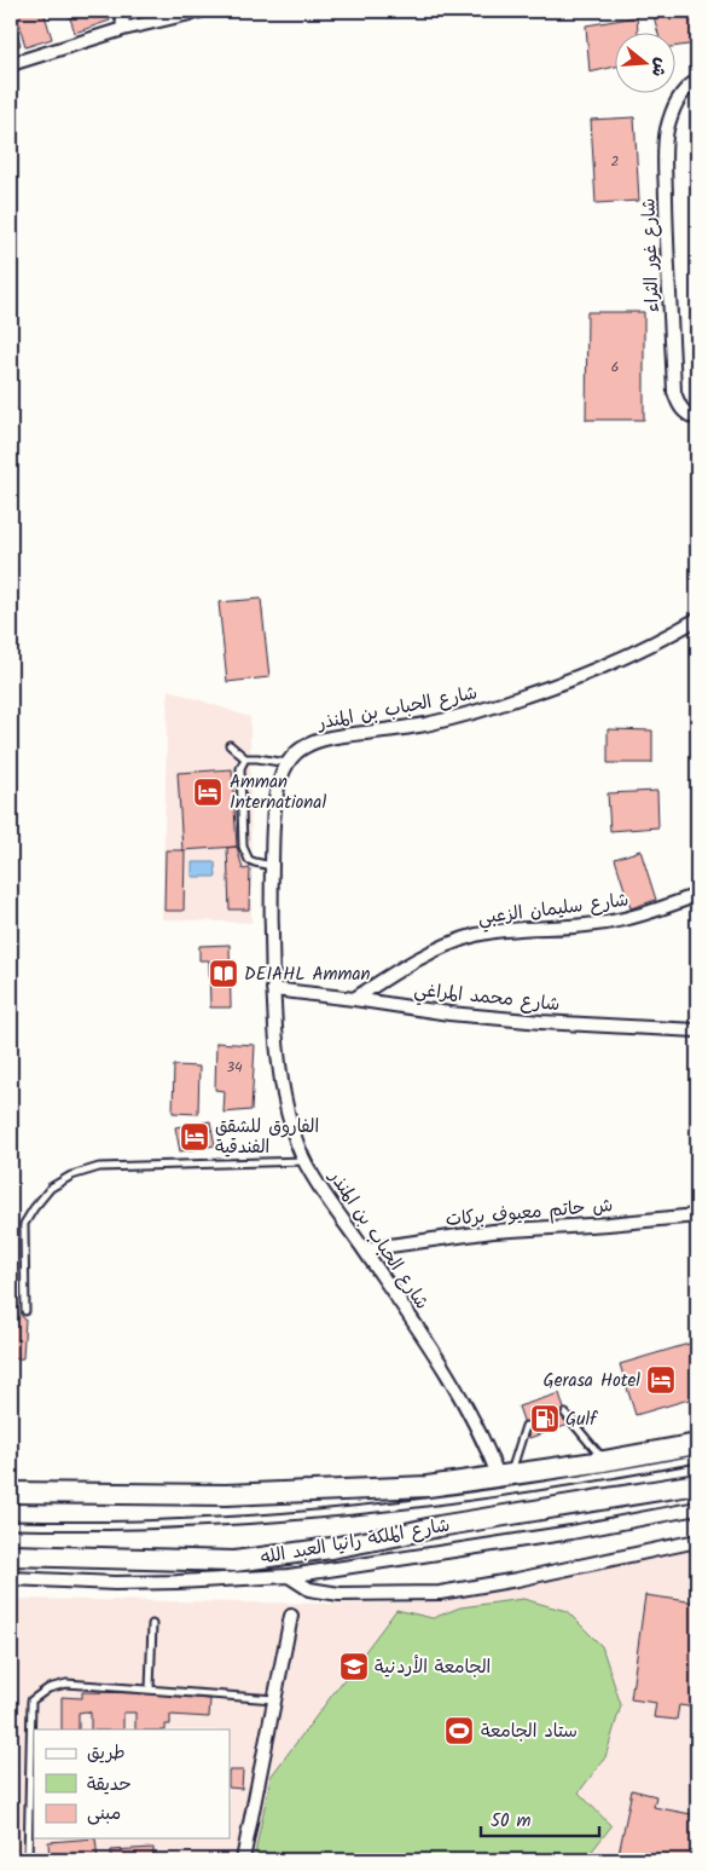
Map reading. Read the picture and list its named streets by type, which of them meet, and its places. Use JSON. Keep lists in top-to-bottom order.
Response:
{
  "streets": {
    "main road": ["شارع الملكة رانيا العبد الله"],
    "street": [
      "شارع غور الثراء",
      "شارع الحباب بن المنذر",
      "شارع سليمان الزعبي",
      "شارع محمد المراغي",
      "ش حاتم معيوف بركات"
    ]
  },
  "crossings": [
    ["شارع الحباب بن المنذر", "شارع محمد المراغي"],
    ["شارع الحباب بن المنذر", "ش حاتم معيوف بركات"],
    ["شارع سليمان الزعبي", "شارع محمد المراغي"]
  ],
  "places": {
    "hotel": ["Amman International", "الفاروق للشقق الفندقية", "Gerasa Hotel"],
    "library": ["DEIAHL Amman"],
    "fuel station": ["Gulf"],
    "school or university": ["الجامعة الأردنية"],
    "sports": ["ستاد الجامعة"]
  },
  "house_numbers": ["2", "6", "34"],
  "legend": ["طريق", "حديقة", "مبنى"],
  "scale_bar": "50 m",
  "north": "right"
}
